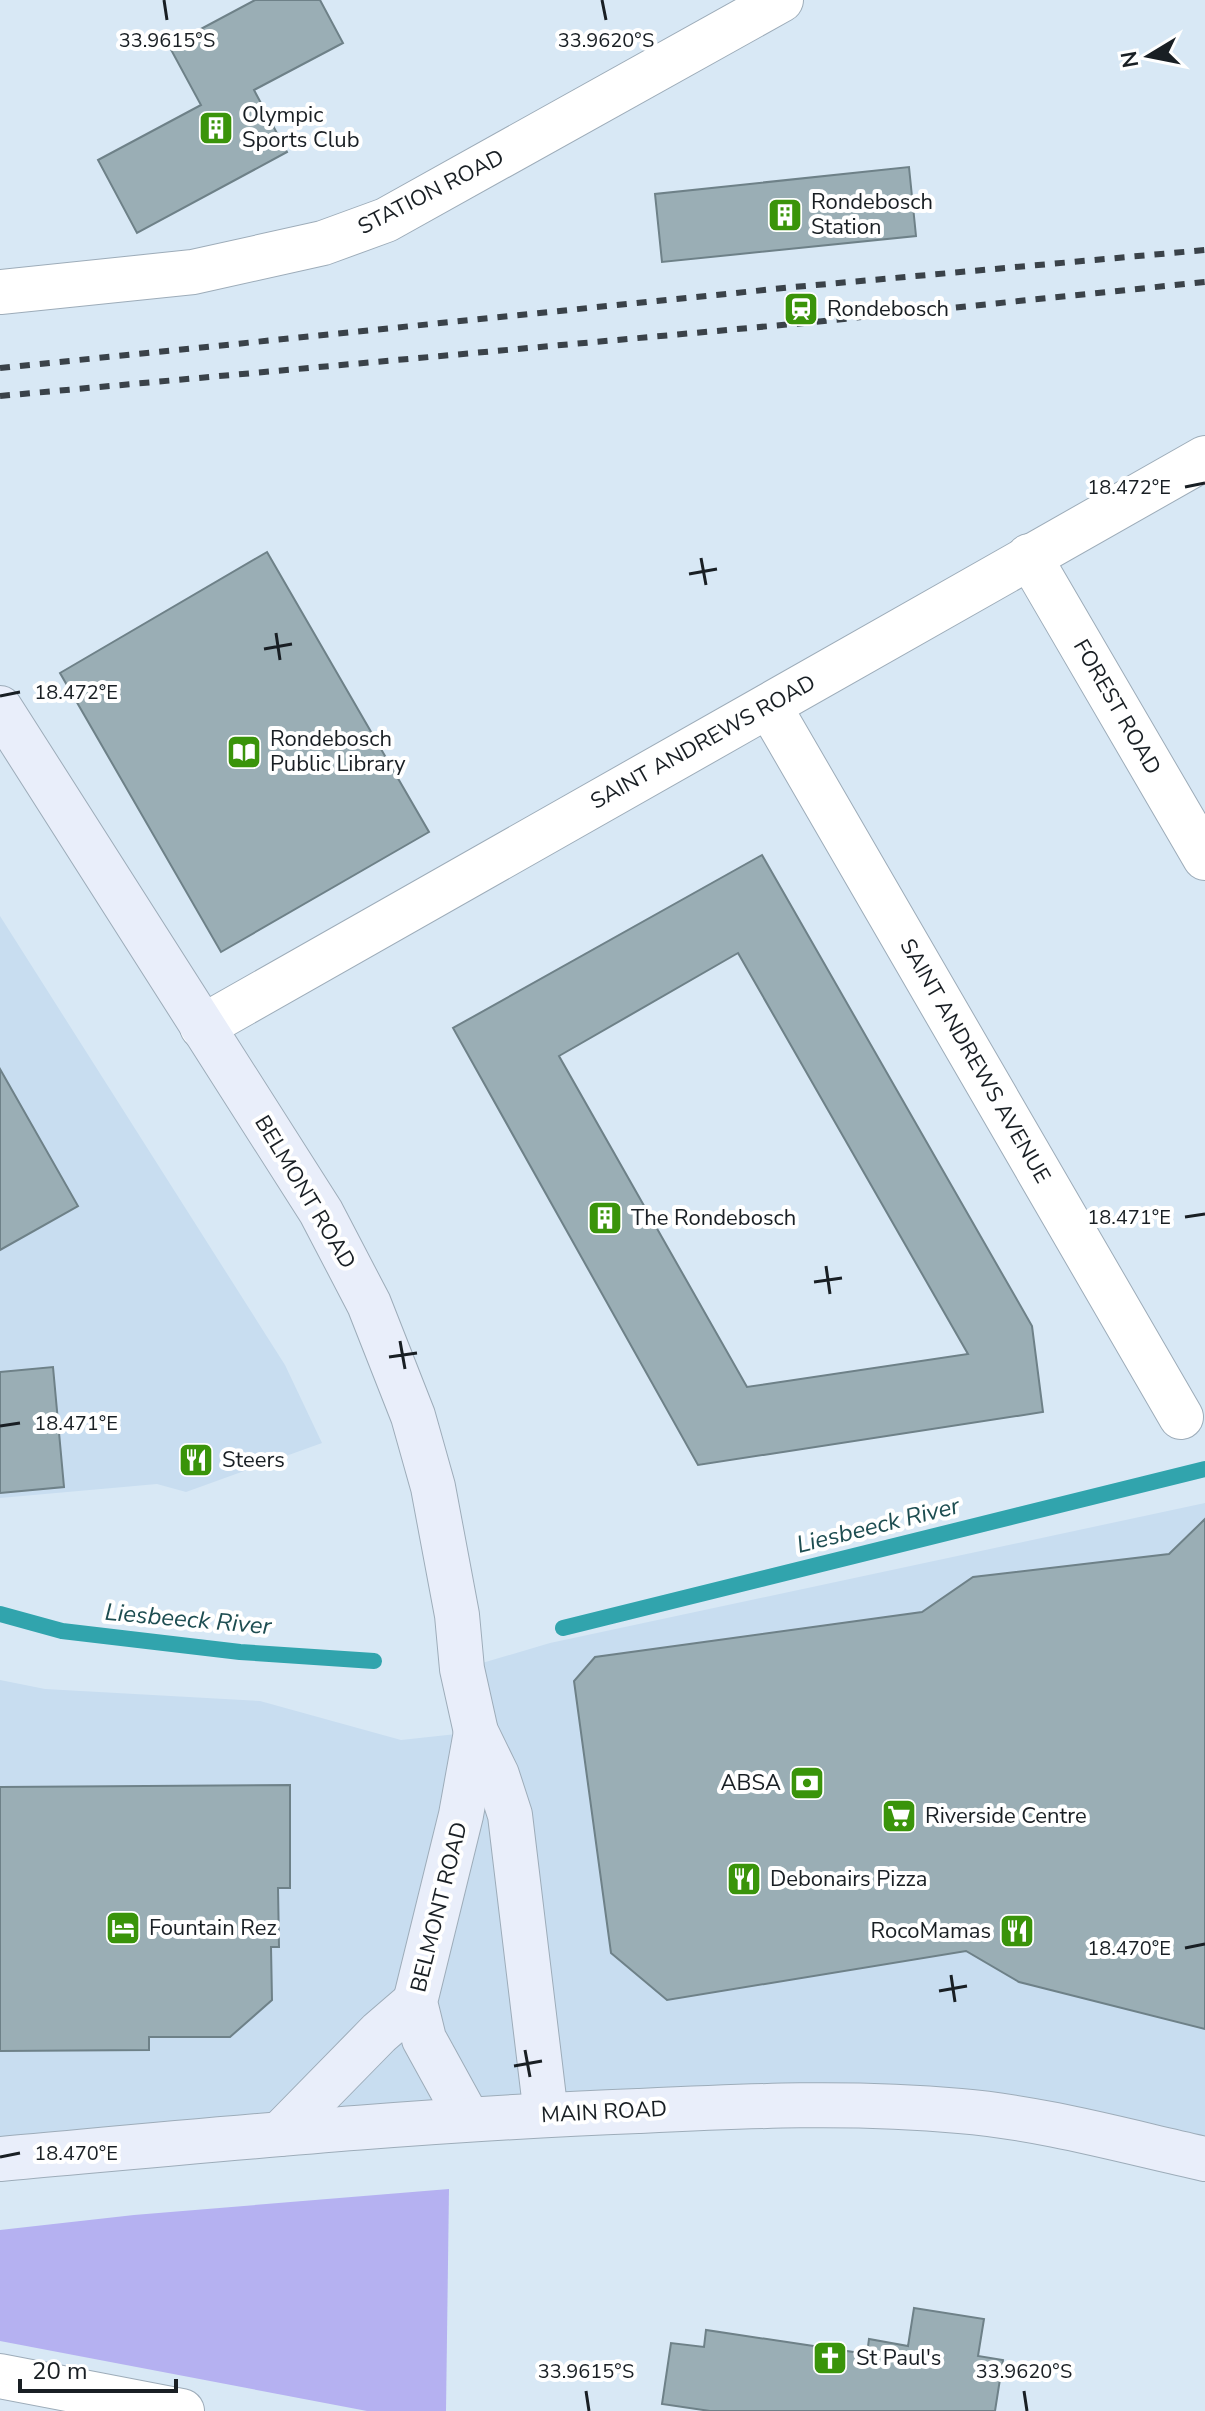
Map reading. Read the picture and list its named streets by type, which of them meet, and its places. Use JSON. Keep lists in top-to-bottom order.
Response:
{
  "streets": {
    "main road": ["BELMONT ROAD", "MAIN ROAD"],
    "street": [
      "STATION ROAD",
      "FOREST ROAD",
      "SAINT ANDREWS ROAD",
      "SAINT ANDREWS AVENUE"
    ]
  },
  "crossings": [
    ["FOREST ROAD", "SAINT ANDREWS ROAD"],
    ["SAINT ANDREWS ROAD", "SAINT ANDREWS AVENUE"],
    ["SAINT ANDREWS ROAD", "BELMONT ROAD"],
    ["BELMONT ROAD", "MAIN ROAD"]
  ],
  "water": ["Liesbeeck River"],
  "places": {
    "building": ["Olympic Sports Club", "Rondebosch Station", "The Rondebosch"],
    "station": ["Rondebosch"],
    "library": ["Rondebosch Public Library"],
    "restaurant": ["Steers", "Debonairs Pizza", "RocoMamas"],
    "bank": ["ABSA"],
    "supermarket": ["Riverside Centre"],
    "hotel": ["Fountain Rez"],
    "church": ["St Paul's"]
  },
  "scale_bar": "20 m",
  "north": "left",
  "coordinates": [
    "33.9615°S",
    "33.9620°S",
    "18.472°E",
    "18.471°E",
    "18.470°E"
  ]
}
